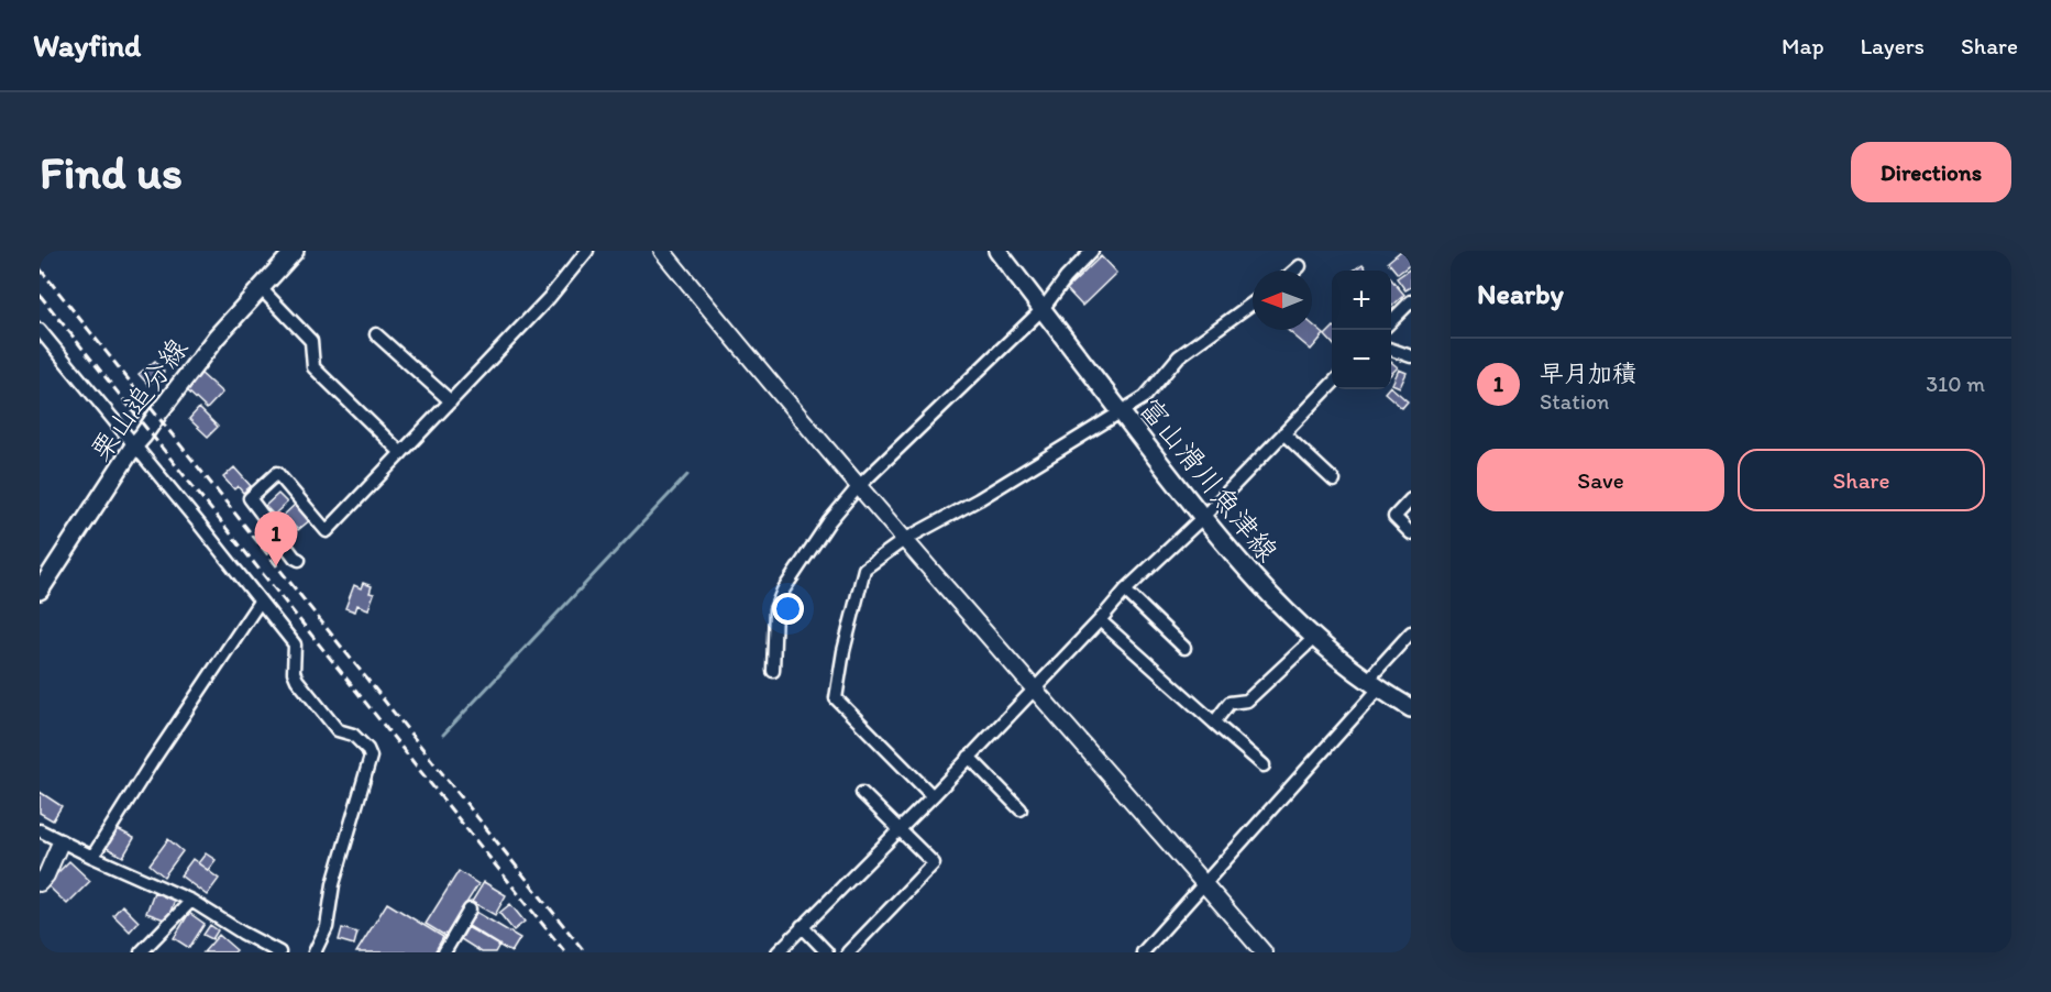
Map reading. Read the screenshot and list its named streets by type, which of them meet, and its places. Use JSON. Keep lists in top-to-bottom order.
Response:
{
  "streets": {
    "main road": ["栗山追分線", "富山滑川魚津線"]
  },
  "north": "left",
  "page": {
    "header": "Wayfind",
    "nav": ["Map", "Layers", "Share"],
    "buttons": [
      "Directions",
      ["Save", "Share"]
    ],
    "title": "Find us",
    "heading": "Nearby",
    "map_buttons": ["+", "−"],
    "list": [
      {
        "mark": "1",
        "name": "早月加積",
        "note": "Station",
        "value": "310 m"
      }
    ],
    "pins": "1"
  }
}
